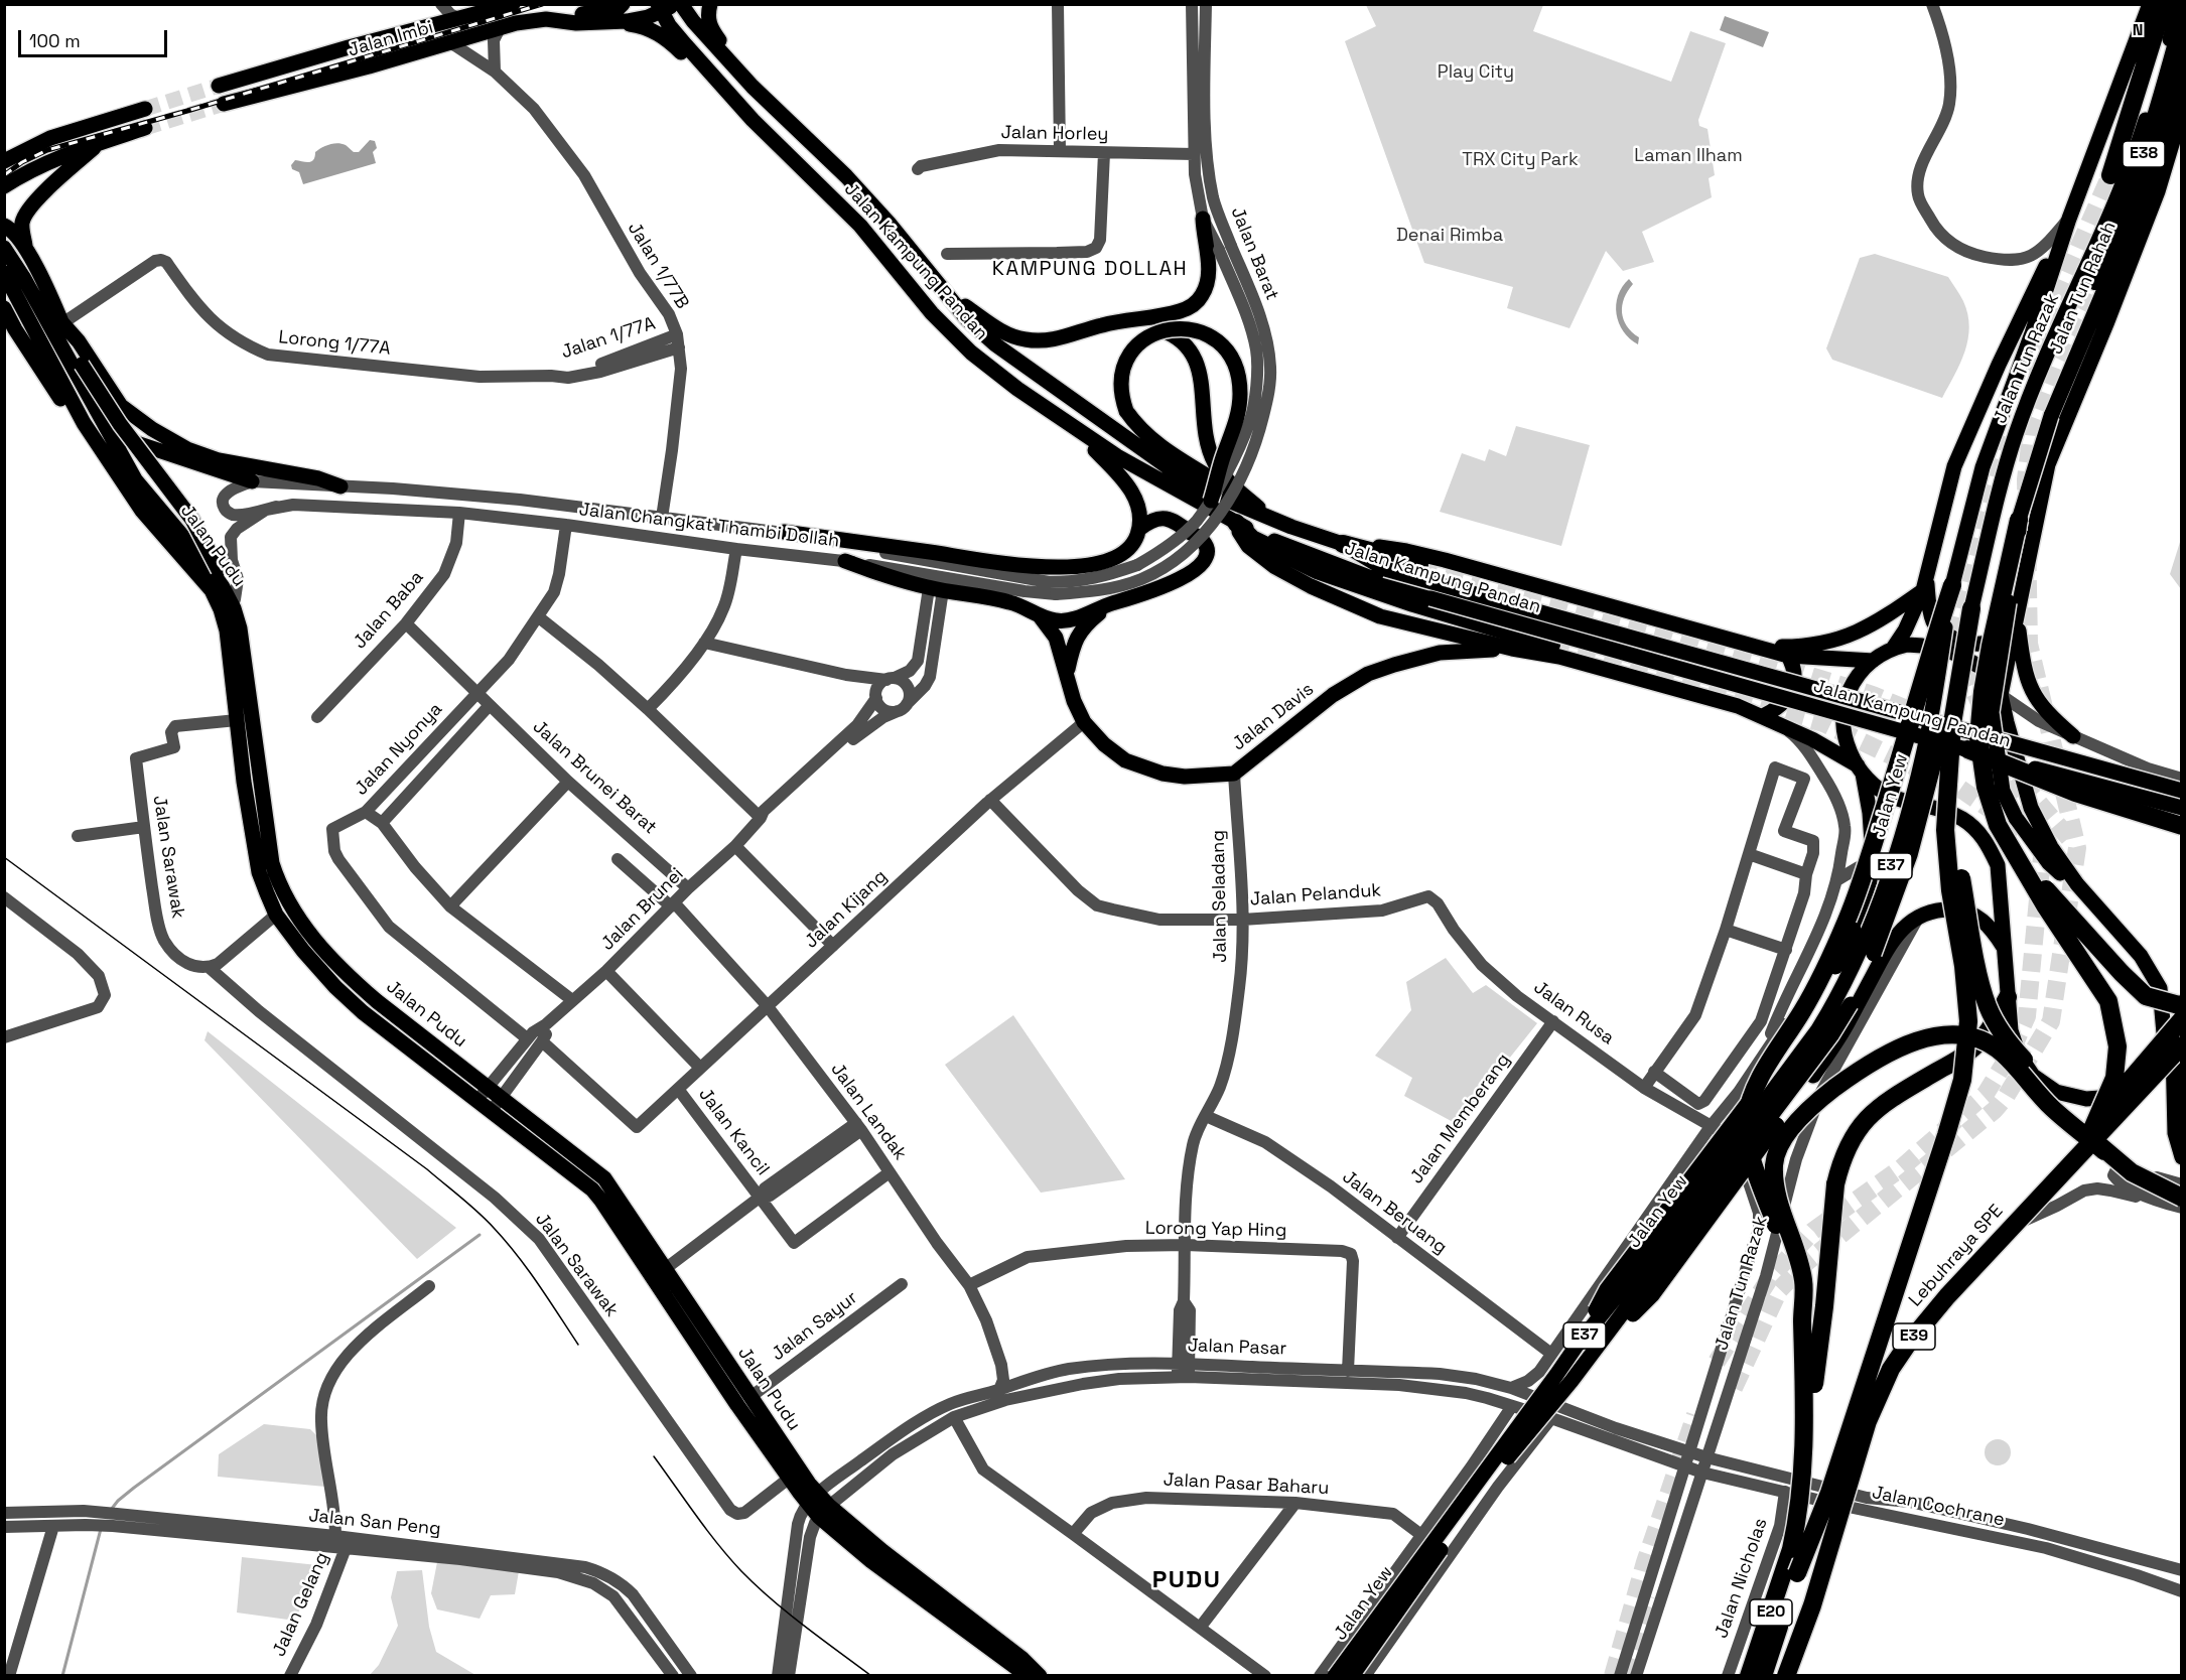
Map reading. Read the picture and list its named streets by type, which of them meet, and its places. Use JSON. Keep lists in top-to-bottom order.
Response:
{
  "streets": {
    "highway": [
      "E38",
      "Lebuhraya SPE",
      "E39",
      "E20"
    ],
    "main road": [
      "Jalan Imbi",
      "Jalan Kampung Pandan",
      "Jalan Tun Rahah",
      "Jalan Tun Razak",
      "Jalan Pudu",
      "Jalan Davis",
      "Jalan Yew",
      "E37"
    ],
    "street": [
      "Jalan Horley",
      "Jalan Barat",
      "Jalan 1/77B",
      "Jalan 1/77A",
      "Lorong 1/77A",
      "Jalan Changkat Thambi Dollah",
      "Jalan Baba",
      "Jalan Nyonya",
      "Jalan Brunei Barat",
      "Jalan Sarawak",
      "Jalan Pelanduk",
      "Jalan Seladang",
      "Jalan Brunei",
      "Jalan Kijang",
      "Jalan Rusa",
      "Jalan Landak",
      "Jalan Memberang",
      "Jalan Kancil",
      "Jalan Beruang",
      "Lorong Yap Hing",
      "Jalan Sayur",
      "Jalan Pasar",
      "Jalan Pasar Baharu",
      "Jalan Cochrane",
      "Jalan San Peng",
      "Jalan Nicholas",
      "Jalan Gelang"
    ]
  },
  "crossings": [
    ["Jalan Imbi", "Jalan Kampung Pandan"],
    ["Jalan Imbi", "Jalan 1/77B"],
    ["Jalan Horley", "Jalan Barat"],
    ["Jalan Barat", "Jalan Changkat Thambi Dollah"],
    ["Jalan 1/77B", "Jalan 1/77A"],
    ["Jalan 1/77B", "Jalan Changkat Thambi Dollah"],
    ["Jalan 1/77A", "Lorong 1/77A"],
    ["Jalan Tun Razak", "Jalan Yew"],
    ["Jalan Tun Razak", "Jalan Pasar"],
    ["Jalan Tun Razak", "Jalan Cochrane"],
    ["Jalan Changkat Thambi Dollah", "Jalan Baba"],
    ["Jalan Changkat Thambi Dollah", "Jalan Nyonya"],
    ["Jalan Pudu", "Jalan Sarawak"],
    ["Jalan Pudu", "Jalan Brunei"],
    ["Jalan Pudu", "Jalan Kancil"],
    ["Jalan Pudu", "Jalan Sayur"],
    ["Jalan Pudu", "Jalan Pasar"],
    ["Jalan Baba", "Jalan Brunei Barat"],
    ["Jalan Davis", "Jalan Seladang"],
    ["Jalan Davis", "Jalan Kijang"],
    ["Jalan Nyonya", "Jalan Brunei Barat"],
    ["Jalan Nyonya", "Jalan Brunei"],
    ["Jalan Brunei Barat", "Jalan Brunei"],
    ["Jalan Yew", "Jalan Pasar"],
    ["Jalan Yew", "Jalan Pasar Baharu"],
    ["Jalan Pelanduk", "Jalan Seladang"],
    ["Jalan Pelanduk", "Jalan Kijang"],
    ["Jalan Pelanduk", "Jalan Rusa"],
    ["Jalan Seladang", "Jalan Beruang"],
    ["Jalan Seladang", "Lorong Yap Hing"],
    ["Jalan Seladang", "Jalan Pasar"],
    ["Jalan Brunei", "Jalan Kijang"],
    ["Jalan Brunei", "Jalan Landak"],
    ["Jalan Kijang", "Jalan Landak"],
    ["Jalan Kijang", "Jalan Kancil"],
    ["Jalan Rusa", "Jalan Memberang"],
    ["Jalan Landak", "Jalan Kancil"],
    ["Jalan Landak", "Lorong Yap Hing"],
    ["Jalan Landak", "Jalan Pasar"],
    ["Jalan Memberang", "Jalan Beruang"],
    ["Lorong Yap Hing", "Jalan Pasar"],
    ["Jalan Pasar", "Jalan Cochrane"],
    ["Jalan Cochrane", "Jalan Nicholas"],
    ["Jalan San Peng", "Jalan Gelang"]
  ],
  "districts": ["KAMPUNG DOLLAH", "PUDU"],
  "parks": [
    "Play City",
    "Laman Ilham",
    "TRX City Park",
    "Denai Rimba"
  ],
  "scale_bar": "100 m",
  "north": "top"
}
